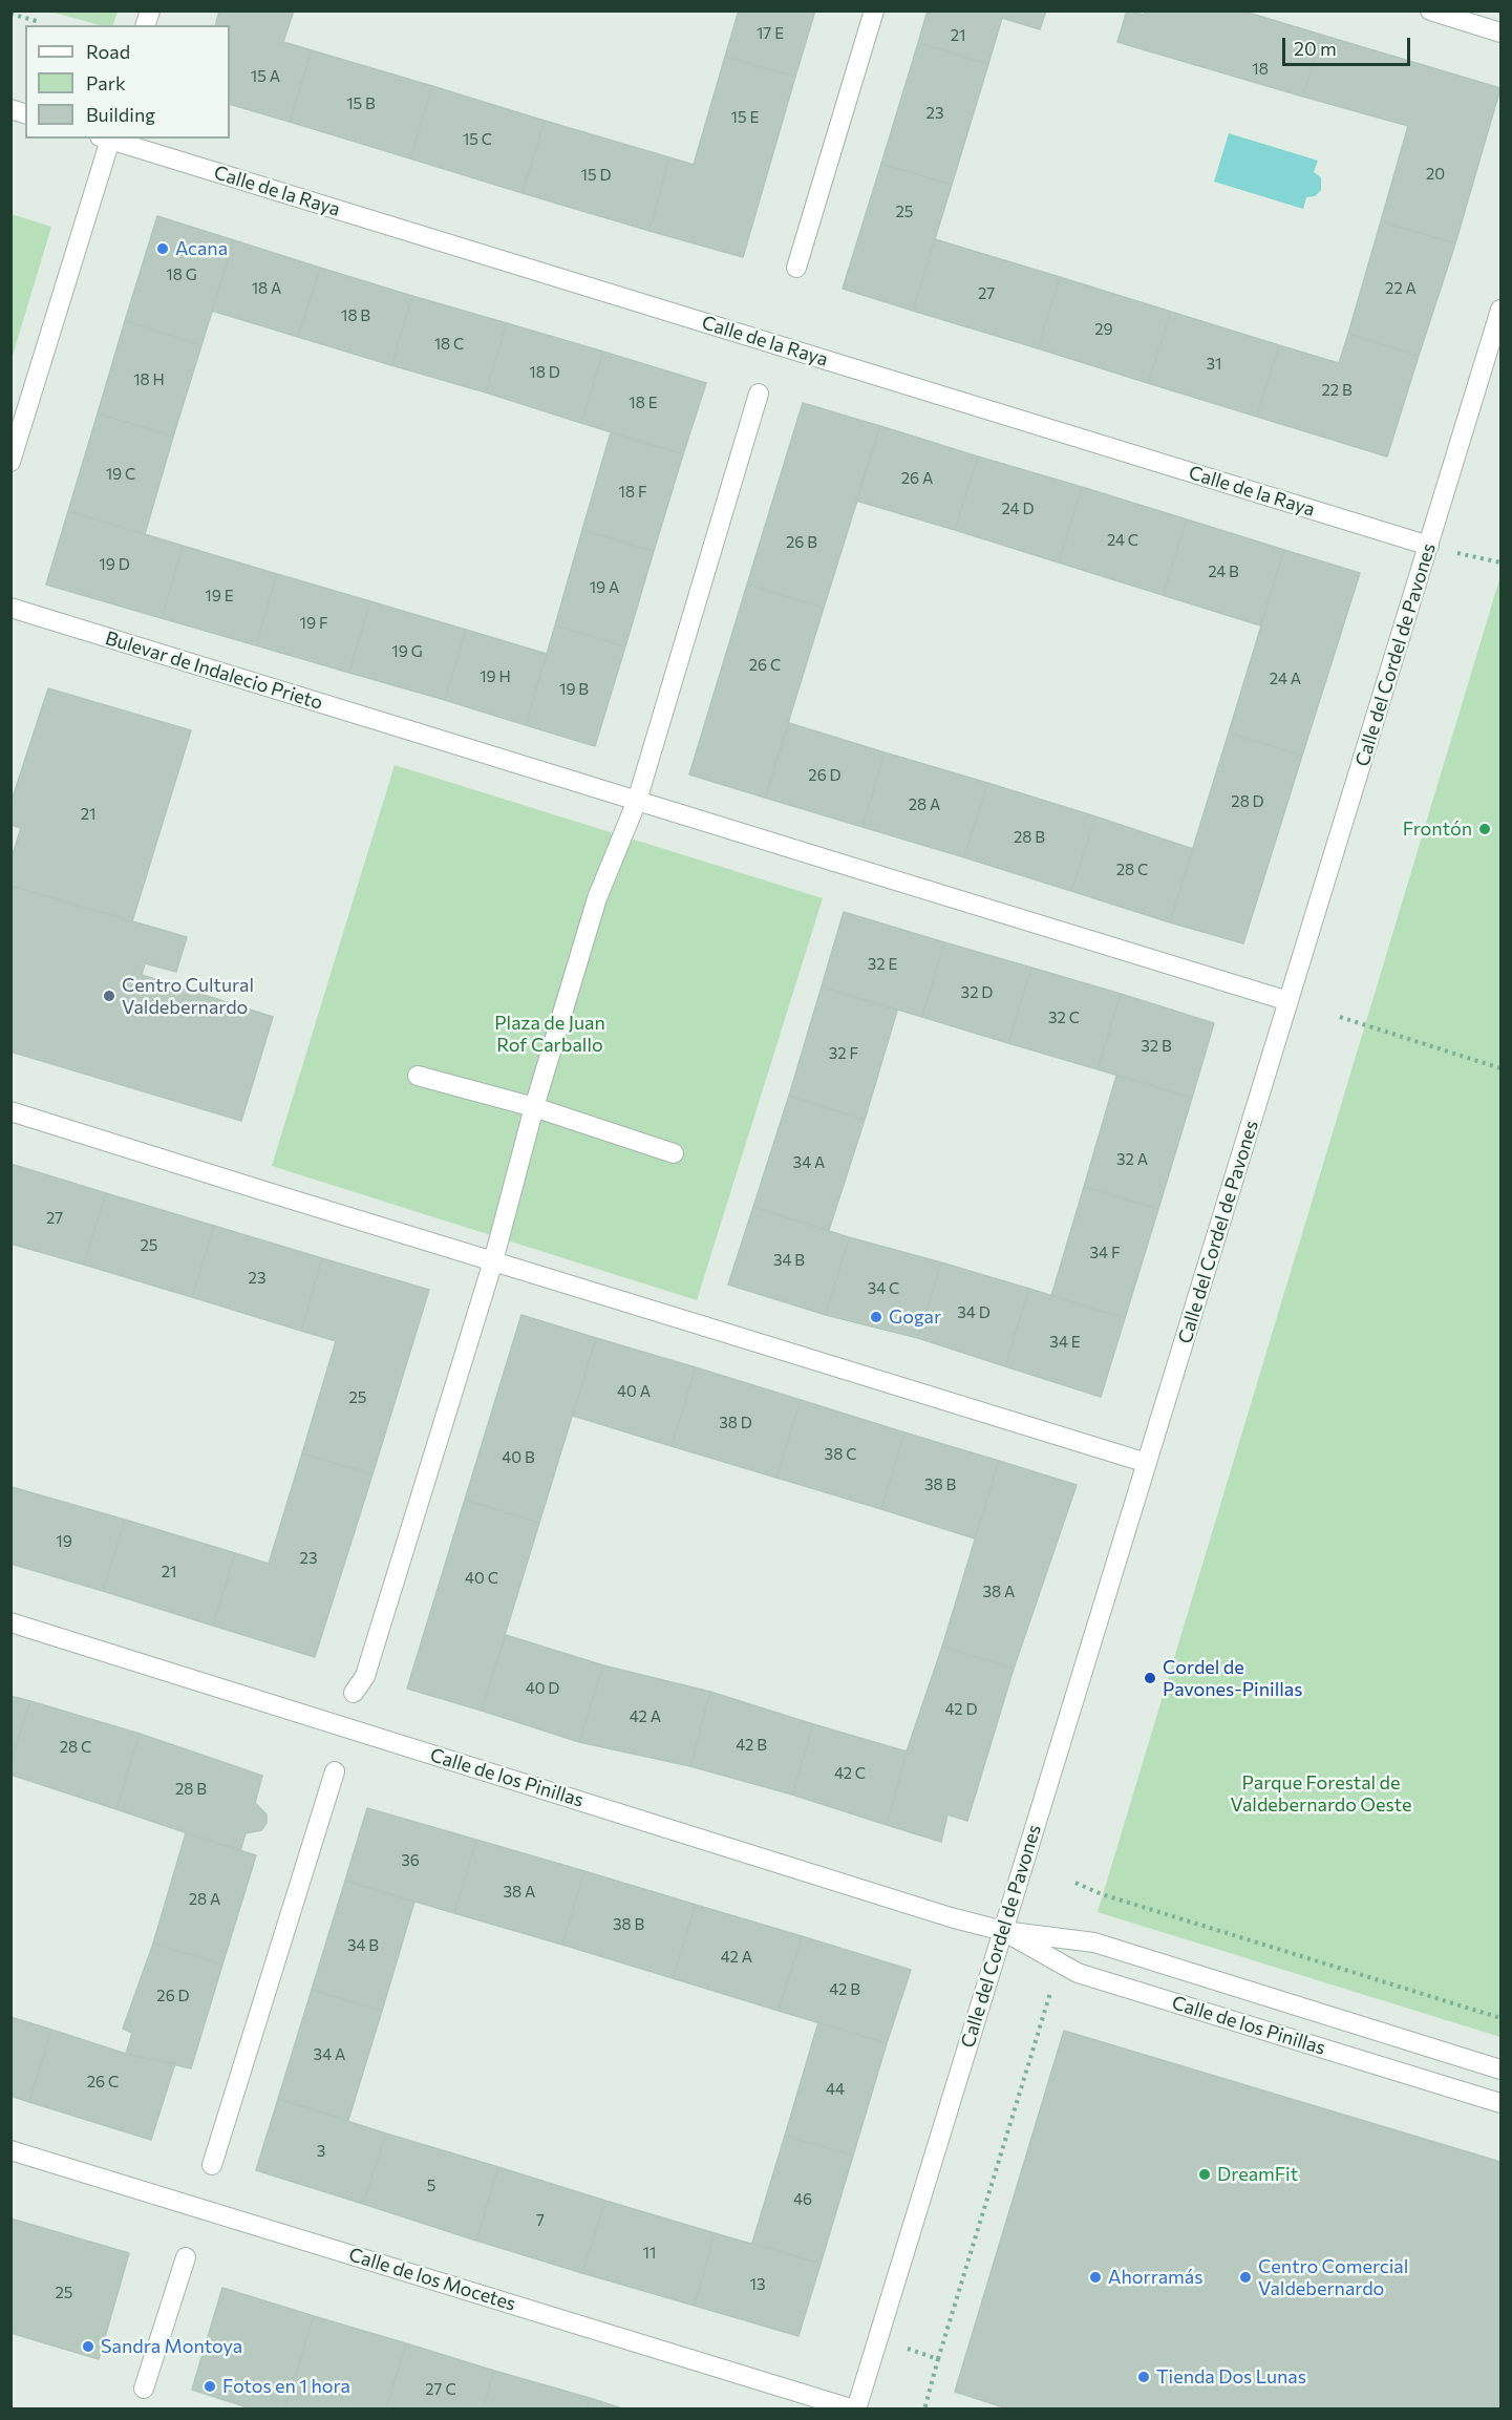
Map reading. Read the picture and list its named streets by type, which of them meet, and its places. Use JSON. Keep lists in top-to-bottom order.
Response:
{
  "streets": {
    "street": [
      "Calle de la Raya",
      "Calle del Cordel de Pavones",
      "Bulevar de Indalecio Prieto",
      "Calle de los Pinillas",
      "Calle de los Mocetes"
    ]
  },
  "crossings": [
    ["Calle de la Raya", "Calle del Cordel de Pavones"],
    ["Calle del Cordel de Pavones", "Bulevar de Indalecio Prieto"],
    ["Calle del Cordel de Pavones", "Calle de los Pinillas"],
    ["Calle del Cordel de Pavones", "Calle de los Mocetes"]
  ],
  "parks": ["Plaza de Juan Rof Carballo", "Parque Forestal de Valdebernardo Oeste"],
  "places": [
    "Acana",
    "Frontón",
    "Centro Cultural Valdebernardo",
    "Gogar",
    "Cordel de Pavones-Pinillas",
    "DreamFit",
    "Ahorramás",
    "Centro Comercial Valdebernardo",
    "Sandra Montoya",
    "Tienda Dos Lunas",
    "Fotos en 1 hora"
  ],
  "house_numbers": [
    "17 E",
    "21",
    "18",
    "15 A",
    "15 B",
    "23",
    "15 E",
    "15 C",
    "20",
    "15 D",
    "25",
    "18 G",
    "18 A",
    "22 A",
    "27",
    "18 B",
    "29",
    "18 C",
    "31",
    "18 D",
    "18 H",
    "22 B",
    "18 E",
    "19 C",
    "26 A",
    "18 F",
    "24 D",
    "24 C",
    "26 B",
    "19 D",
    "24 B",
    "19 A",
    "19 E",
    "19 F",
    "19 G",
    "26 C",
    "19 H",
    "24 A",
    "19 B",
    "26 D",
    "28 D",
    "28 A",
    "21",
    "28 B",
    "28 C",
    "32 E",
    "32 D",
    "32 C",
    "32 B",
    "32 F",
    "32 A",
    "34 A",
    "27",
    "25",
    "34 F",
    "34 B",
    "23",
    "34 C",
    "34 D",
    "34 E",
    "40 A",
    "25",
    "38 D",
    "38 C",
    "40 B",
    "38 B",
    "19",
    "23",
    "21",
    "40 C",
    "38 A",
    "40 D",
    "42 D",
    "42 A",
    "42 B",
    "28 C",
    "42 C",
    "28 B",
    "36",
    "38 A",
    "28 A",
    "38 B",
    "34 B",
    "42 A",
    "42 B",
    "26 D",
    "34 A",
    "26 C",
    "44",
    "3",
    "5",
    "46",
    "7",
    "11",
    "13",
    "25",
    "27 C"
  ],
  "legend": ["Road", "Park", "Building"],
  "scale_bar": "20 m"
}
